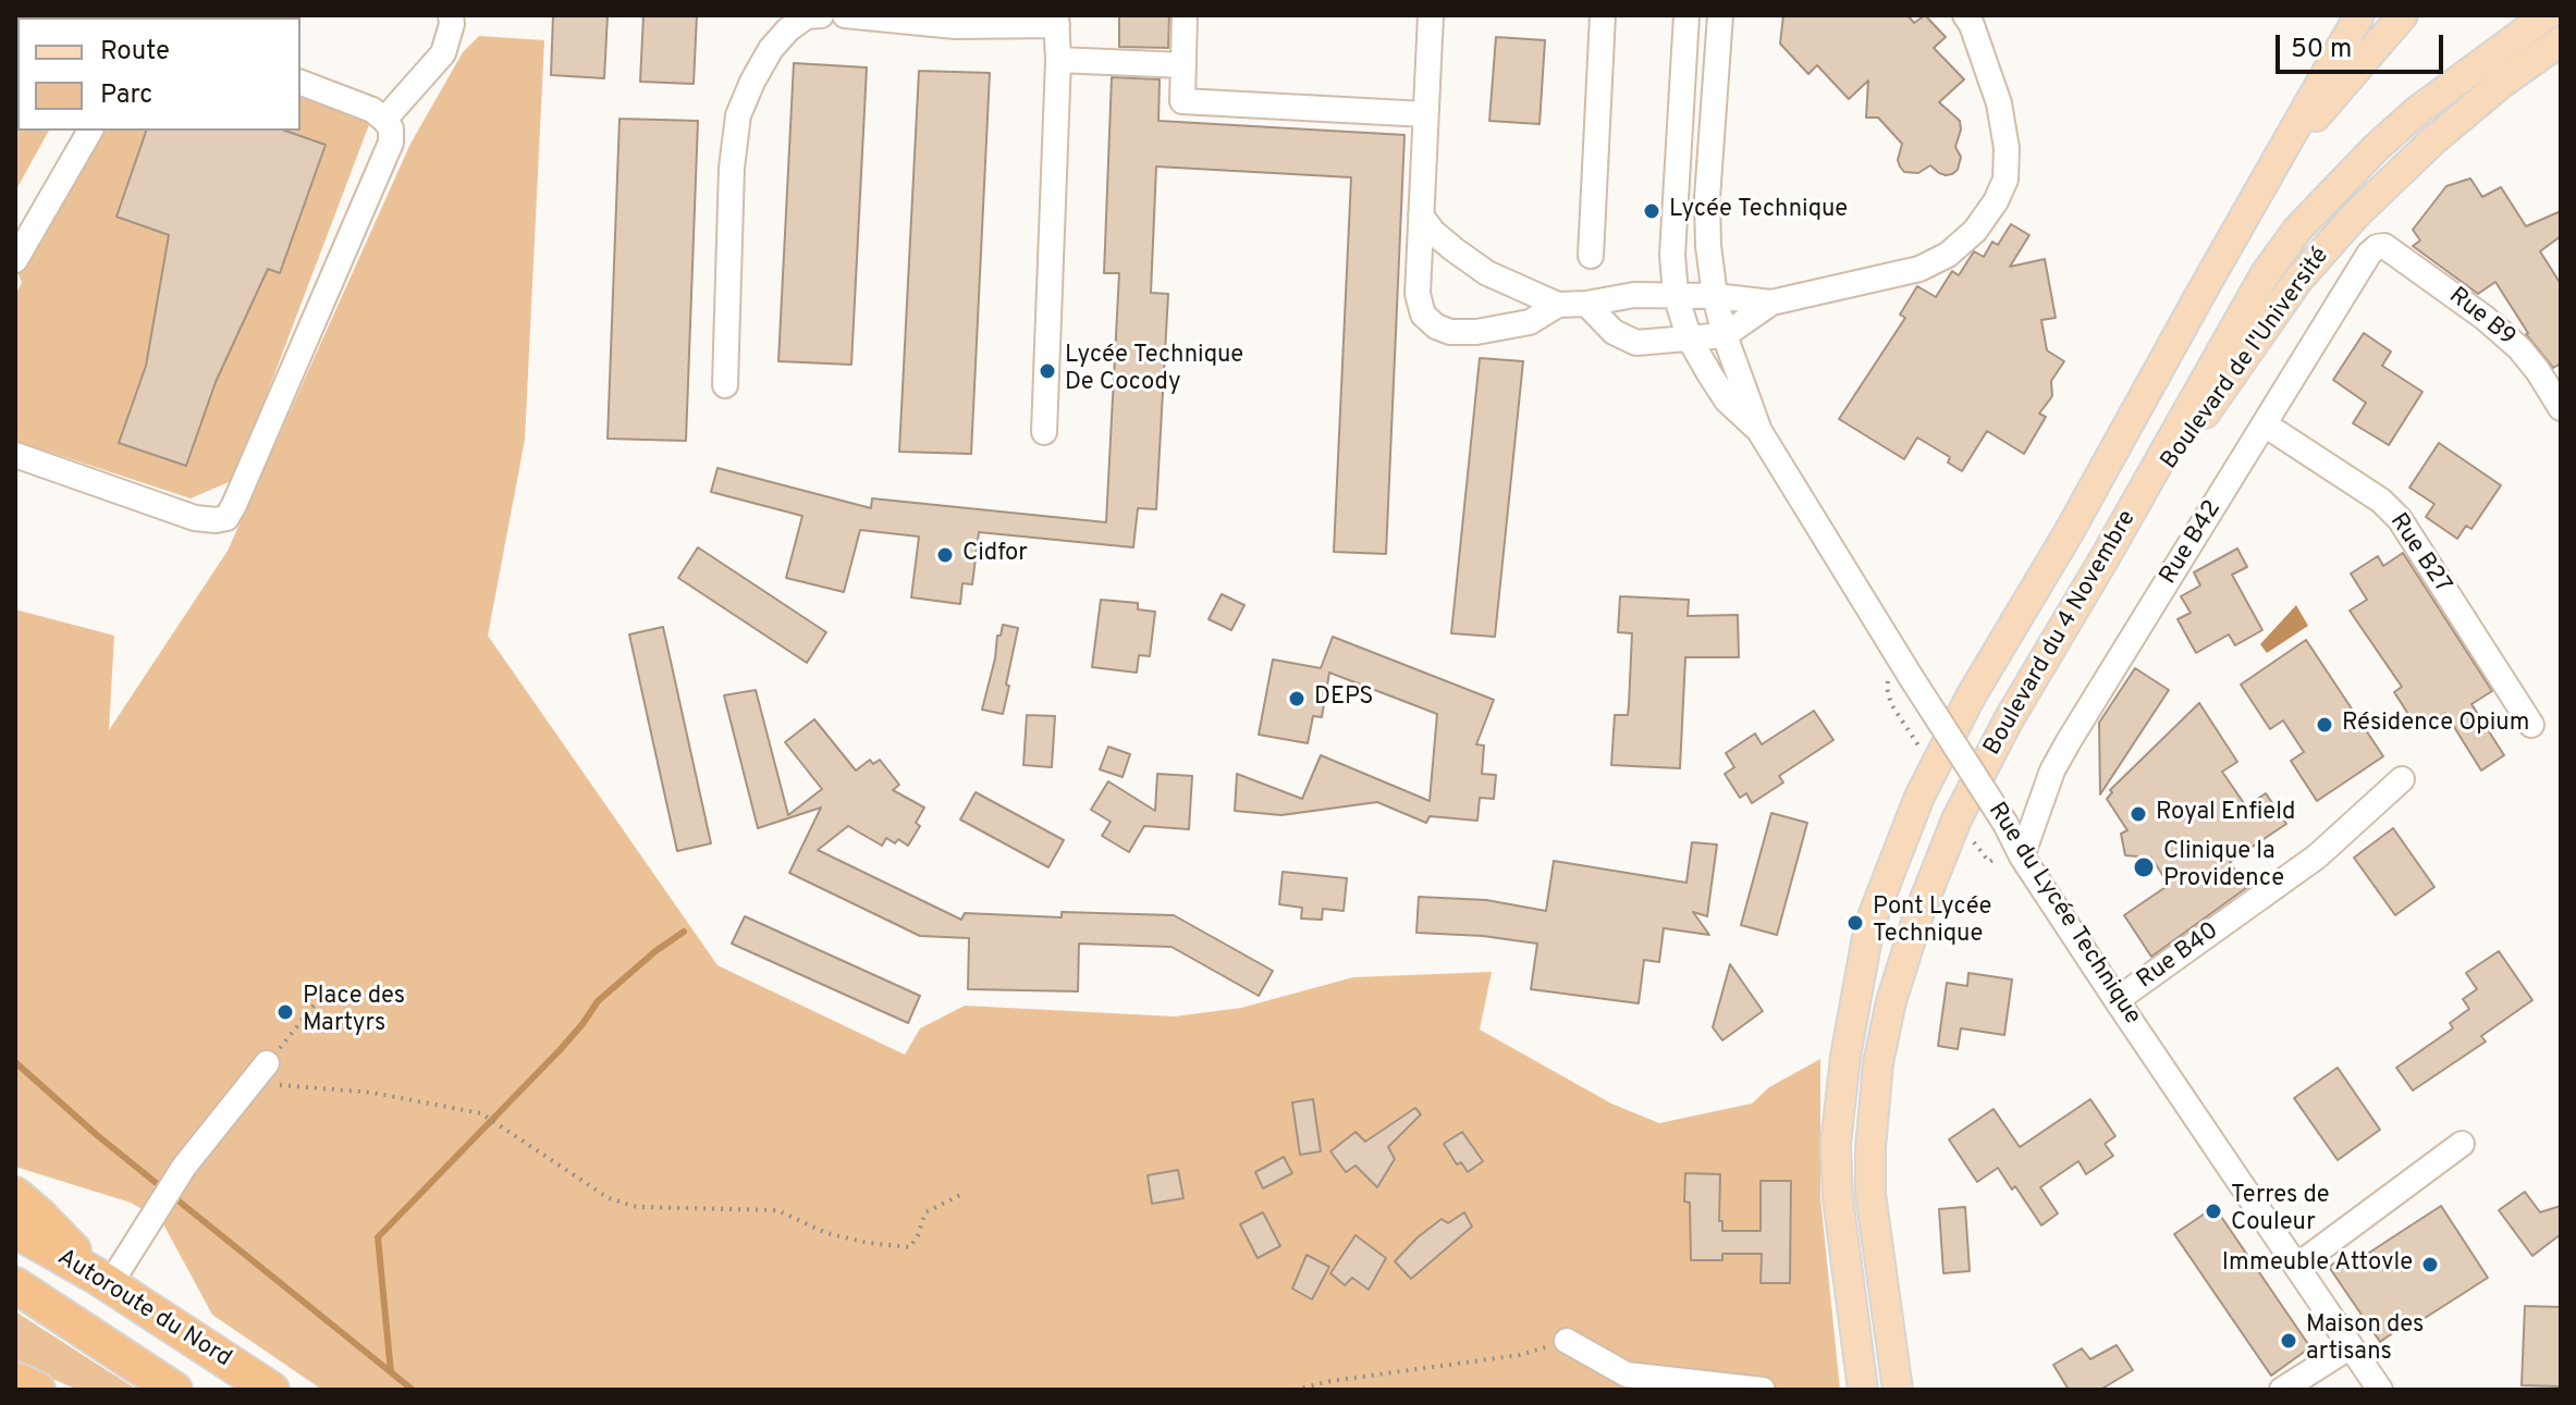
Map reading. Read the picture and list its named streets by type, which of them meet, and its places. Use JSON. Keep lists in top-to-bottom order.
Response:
{
  "streets": {
    "highway": ["Autoroute du Nord"],
    "main road": ["Boulevard de l'Université", "Boulevard du 4 Novembre"],
    "street": [
      "Rue B9",
      "Rue B42",
      "Rue B27",
      "Rue du Lycée Technique",
      "Rue B40"
    ]
  },
  "crossings": [
    ["Rue B9", "Rue B42"],
    ["Boulevard de l'Université", "Boulevard du 4 Novembre"],
    ["Rue B42", "Rue B27"],
    ["Rue B42", "Rue du Lycée Technique"],
    ["Rue du Lycée Technique", "Rue B40"]
  ],
  "places": [
    "Lycée Technique",
    "Lycée Technique De Cocody",
    "Cidfor",
    "DEPS",
    "Résidence Opium",
    "Royal Enfield",
    "Clinique la Providence",
    "Pont Lycée Technique",
    "Place des Martyrs",
    "Terres de Couleur",
    "Immeuble Attovle",
    "Maison des artisans"
  ],
  "legend": ["Route", "Parc"],
  "scale_bar": "50 m"
}
